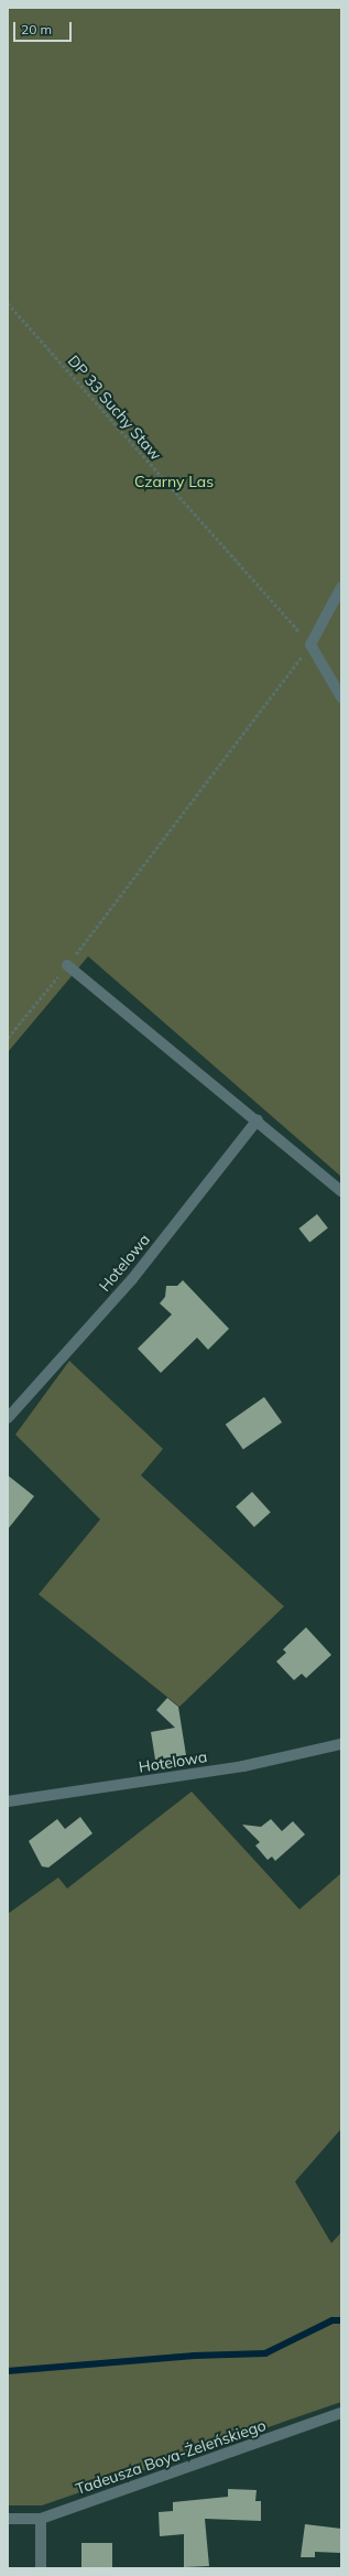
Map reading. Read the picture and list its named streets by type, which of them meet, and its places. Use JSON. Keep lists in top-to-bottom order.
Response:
{
  "streets": {
    "street": ["Hotelowa", "Tadeusza Boya-Żeleńskiego"],
    "path": ["DP 33 Suchy Staw"]
  },
  "parks": ["Czarny Las"],
  "scale_bar": "20 m"
}
